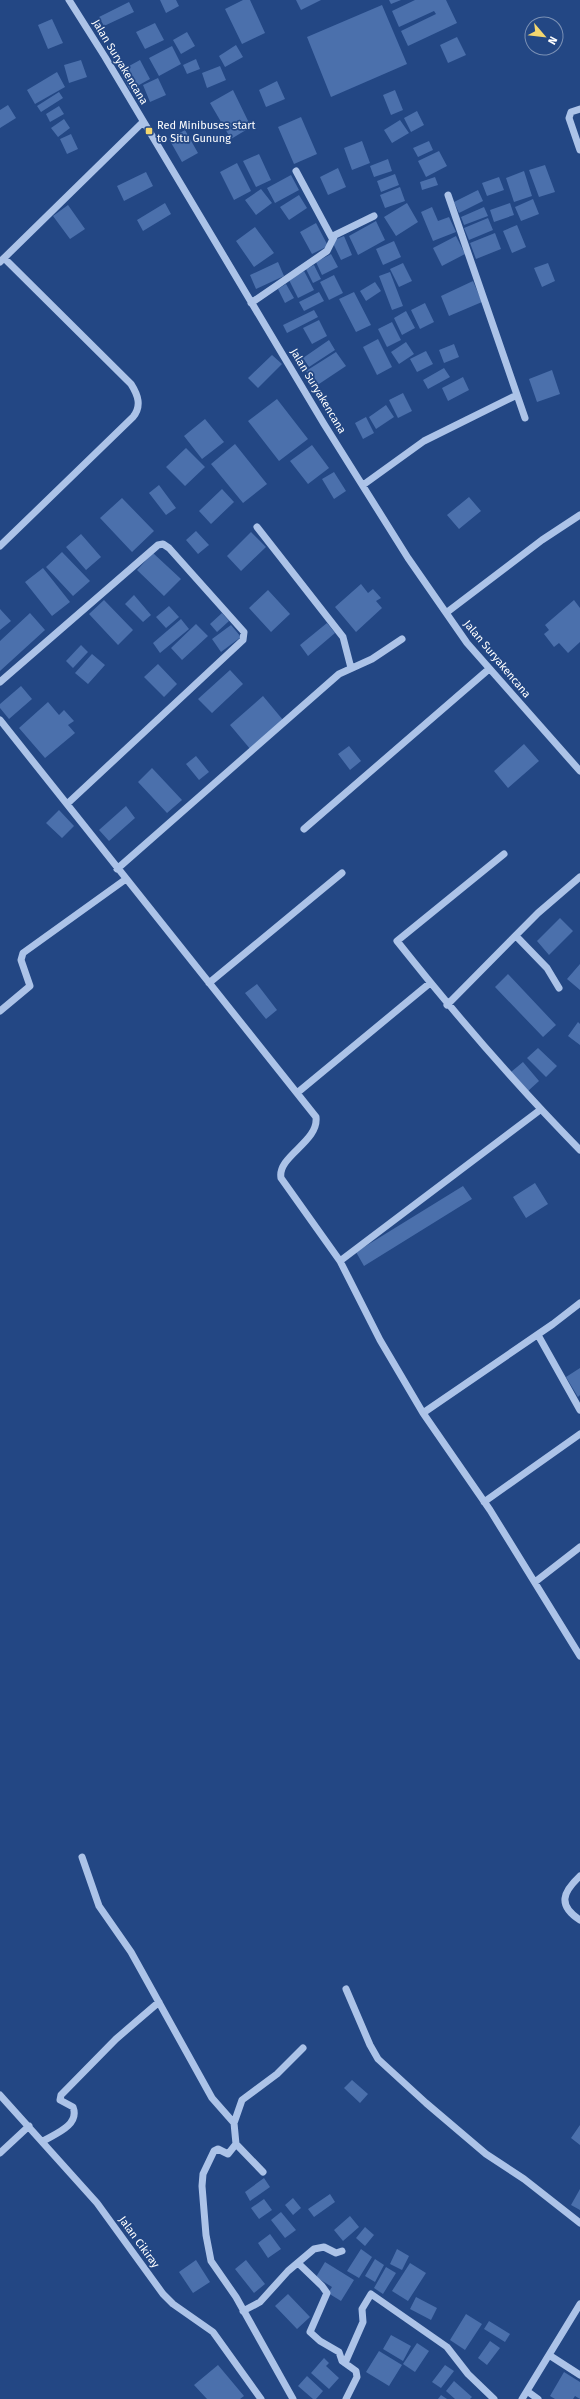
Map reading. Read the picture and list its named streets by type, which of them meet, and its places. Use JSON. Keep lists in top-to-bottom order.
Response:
{
  "streets": {
    "street": ["Jalan Suryakencana", "Jalan Cikiray"]
  },
  "places": {
    "transit": ["Red Minibuses start to Situ Gunung"]
  },
  "north": "bottom right"
}
